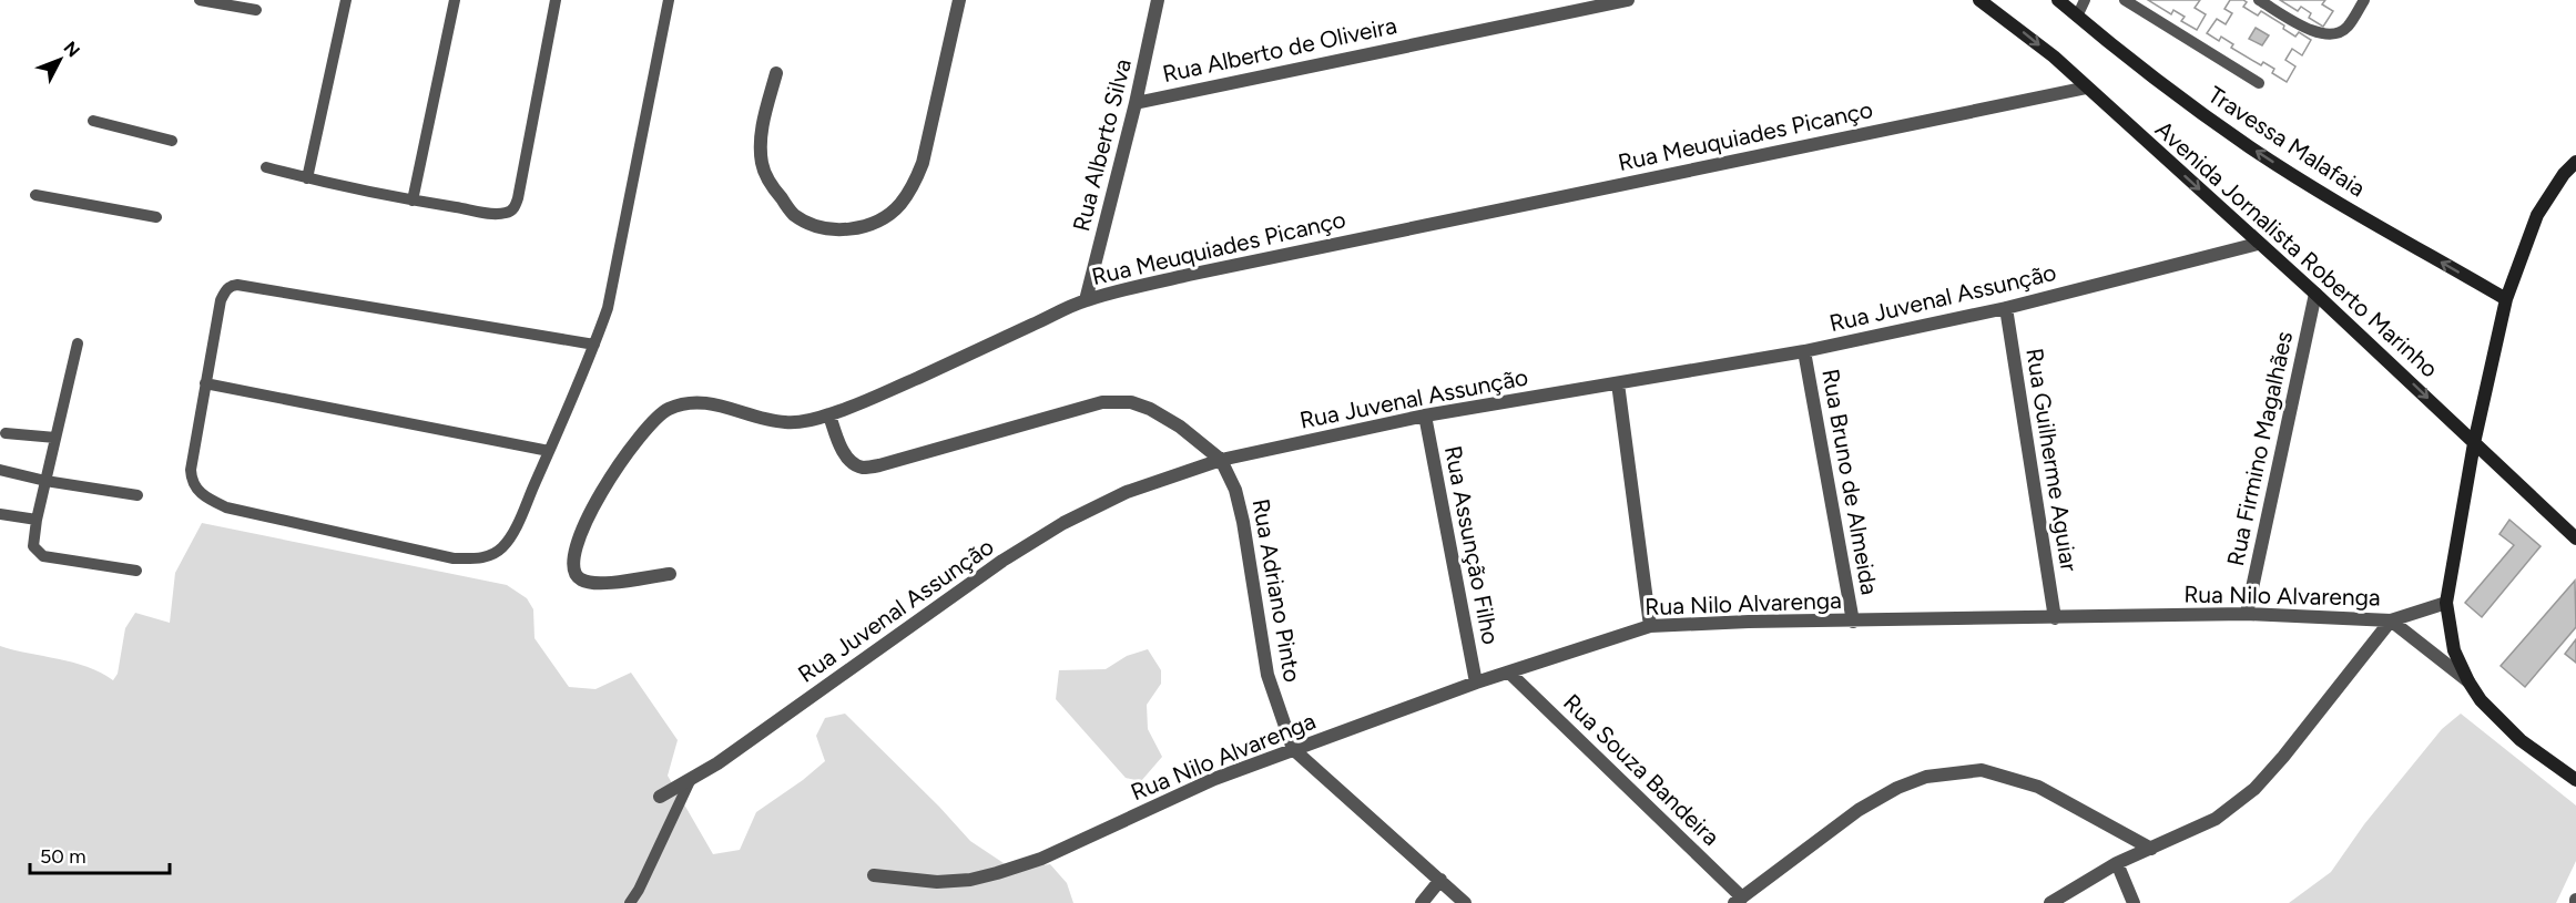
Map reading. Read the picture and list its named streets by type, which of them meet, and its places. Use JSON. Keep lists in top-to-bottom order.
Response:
{
  "streets": {
    "main road": ["Travessa Malafaia", "Avenida Jornalista Roberto Marinho"],
    "street": [
      "Rua Alberto de Oliveira",
      "Rua Meuquiades Picanço",
      "Rua Alberto Silva",
      "Rua Juvenal Assunção",
      "Rua Firmino Magalhães",
      "Rua Guilherme Aguiar",
      "Rua Bruno de Almeida",
      "Rua Assunção Filho",
      "Rua Adriano Pinto",
      "Rua Nilo Alvarenga",
      "Rua Souza Bandeira"
    ]
  },
  "crossings": [
    ["Rua Alberto de Oliveira", "Rua Alberto Silva"],
    ["Rua Meuquiades Picanço", "Rua Alberto Silva"],
    ["Rua Meuquiades Picanço", "Avenida Jornalista Roberto Marinho"],
    ["Rua Meuquiades Picanço", "Rua Adriano Pinto"],
    ["Avenida Jornalista Roberto Marinho", "Rua Juvenal Assunção"],
    ["Avenida Jornalista Roberto Marinho", "Rua Firmino Magalhães"],
    ["Rua Juvenal Assunção", "Rua Guilherme Aguiar"],
    ["Rua Juvenal Assunção", "Rua Bruno de Almeida"],
    ["Rua Juvenal Assunção", "Rua Assunção Filho"],
    ["Rua Juvenal Assunção", "Rua Adriano Pinto"],
    ["Rua Firmino Magalhães", "Rua Nilo Alvarenga"],
    ["Rua Guilherme Aguiar", "Rua Nilo Alvarenga"],
    ["Rua Bruno de Almeida", "Rua Nilo Alvarenga"],
    ["Rua Assunção Filho", "Rua Nilo Alvarenga"],
    ["Rua Adriano Pinto", "Rua Nilo Alvarenga"],
    ["Rua Nilo Alvarenga", "Rua Souza Bandeira"]
  ],
  "one_way": ["Travessa Malafaia", "Avenida Jornalista Roberto Marinho"],
  "scale_bar": "50 m",
  "north": "top right"
}
